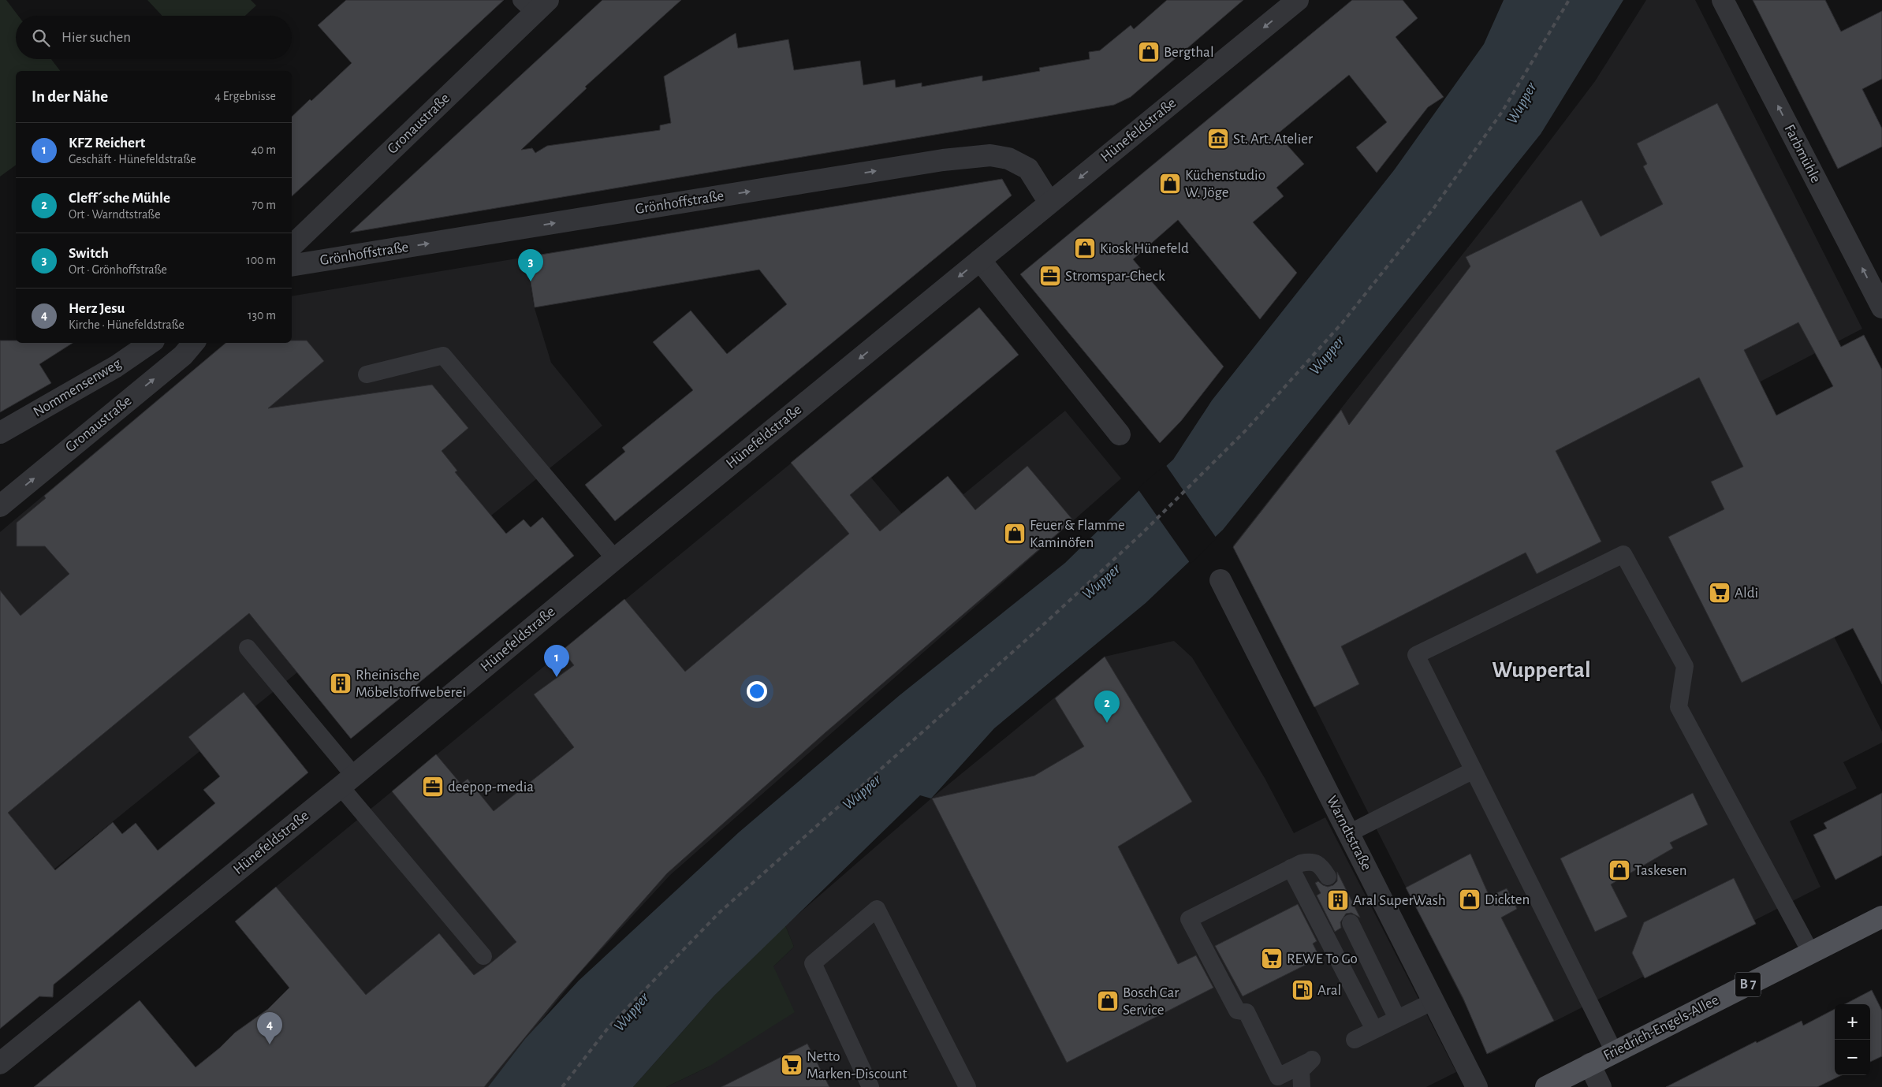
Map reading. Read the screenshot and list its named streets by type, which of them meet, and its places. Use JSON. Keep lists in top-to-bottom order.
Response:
{
  "streets": {
    "main road": ["B 7", "Friedrich-Engels-Allee"],
    "street": [
      "Gronaustraße",
      "Hünefeldstraße",
      "Farbmühle",
      "Grönhoffstraße",
      "Nommensenweg",
      "Warndtstraße"
    ]
  },
  "crossings": [
    ["Hünefeldstraße", "Grönhoffstraße"]
  ],
  "one_way": [
    "Gronaustraße",
    "Hünefeldstraße",
    "Farbmühle",
    "Grönhoffstraße"
  ],
  "districts": ["Wuppertal"],
  "water": ["Wupper"],
  "places": {
    "shop": [
      "Bergthal",
      "Küchenstudio W. Jöge",
      "Kiosk Hünefeld",
      "Feuer & Flamme Kaminöfen",
      "Taskesen",
      "Dickten",
      "Bosch Car Service"
    ],
    "museum": ["St. Art. Atelier"],
    "office": ["Stromspar-Check", "deepop-media"],
    "supermarket": ["Aldi", "REWE To Go", "Netto Marken-Discount"],
    "building": ["Rheinische Möbelstoffweberei", "Aral SuperWash"],
    "fuel station": ["Aral"]
  },
  "page": {
    "search": "Hier suchen",
    "heading": ["In der Nähe", "4 Ergebnisse"],
    "list": [
      {
        "mark": "1",
        "name": "KFZ Reichert",
        "note": "Geschäft · Hünefeldstraße",
        "value": "40 m"
      },
      {
        "mark": "2",
        "name": "Cleff´sche Mühle",
        "note": "Ort · Warndtstraße",
        "value": "70 m"
      },
      {
        "mark": "3",
        "name": "Switch",
        "note": "Ort · Grönhoffstraße",
        "value": "100 m"
      },
      {
        "mark": "4",
        "name": "Herz Jesu",
        "note": "Kirche · Hünefeldstraße",
        "value": "130 m"
      }
    ],
    "pins": [
      "3",
      "1",
      "2",
      "4"
    ],
    "map_buttons": ["+", "−"]
  }
}
